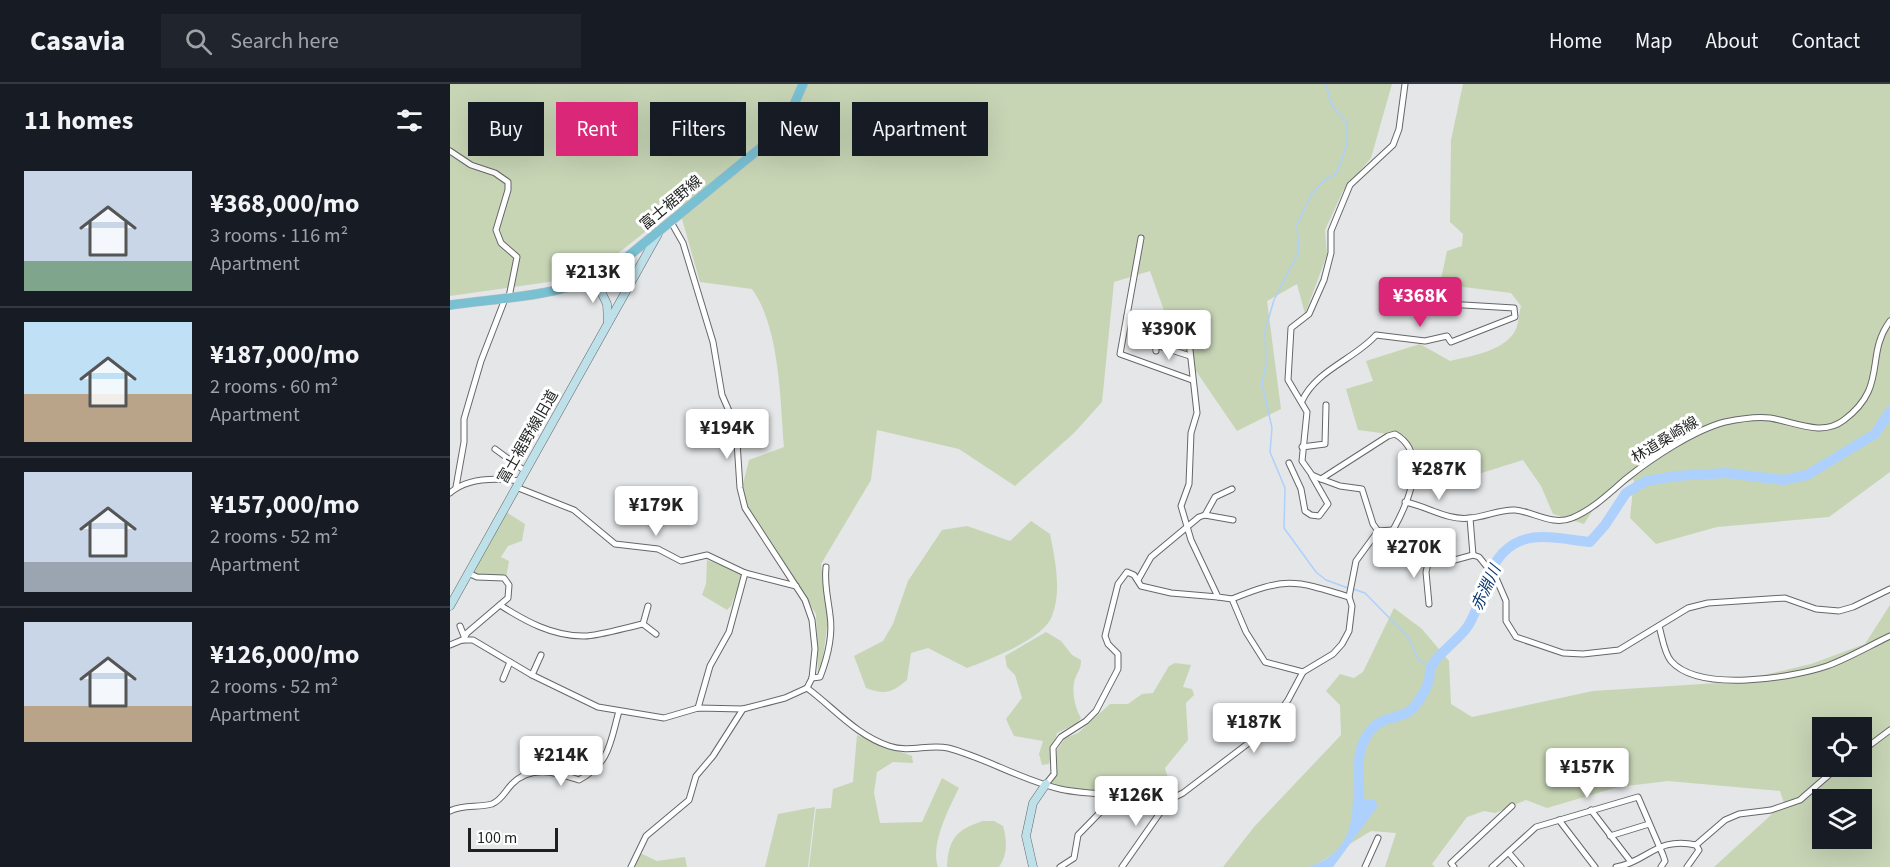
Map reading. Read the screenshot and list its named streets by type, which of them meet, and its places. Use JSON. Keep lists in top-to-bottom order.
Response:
{
  "streets": {
    "main road": ["富士裾野線"],
    "street": ["富士裾野線旧道", "林道桑崎線"]
  },
  "crossings": [
    ["富士裾野線", "富士裾野線旧道"]
  ],
  "water": ["赤淵川"],
  "scale_bar": "100 m",
  "page": {
    "header": "Casavia",
    "search": "Search here",
    "nav": [
      "Home",
      "Map",
      "About",
      "Contact"
    ],
    "heading": "11 homes",
    "chip": [
      "Buy",
      "Rent",
      "Filters",
      "New",
      "Apartment"
    ],
    "list": [
      {
        "name": "¥368,000/mo",
        "note": "3 rooms · 116 m² · Apartment"
      },
      {
        "name": "¥187,000/mo",
        "note": "2 rooms · 60 m² · Apartment"
      },
      {
        "name": "¥157,000/mo",
        "note": "2 rooms · 52 m² · Apartment"
      },
      {
        "name": "¥126,000/mo",
        "note": "2 rooms · 52 m² · Apartment"
      }
    ],
    "price": [
      "¥213K",
      "¥368K",
      "¥390K",
      "¥194K",
      "¥287K",
      "¥179K",
      "¥270K",
      "¥187K",
      "¥214K",
      "¥157K",
      "¥126K"
    ],
    "scale": "100 m"
  }
}
